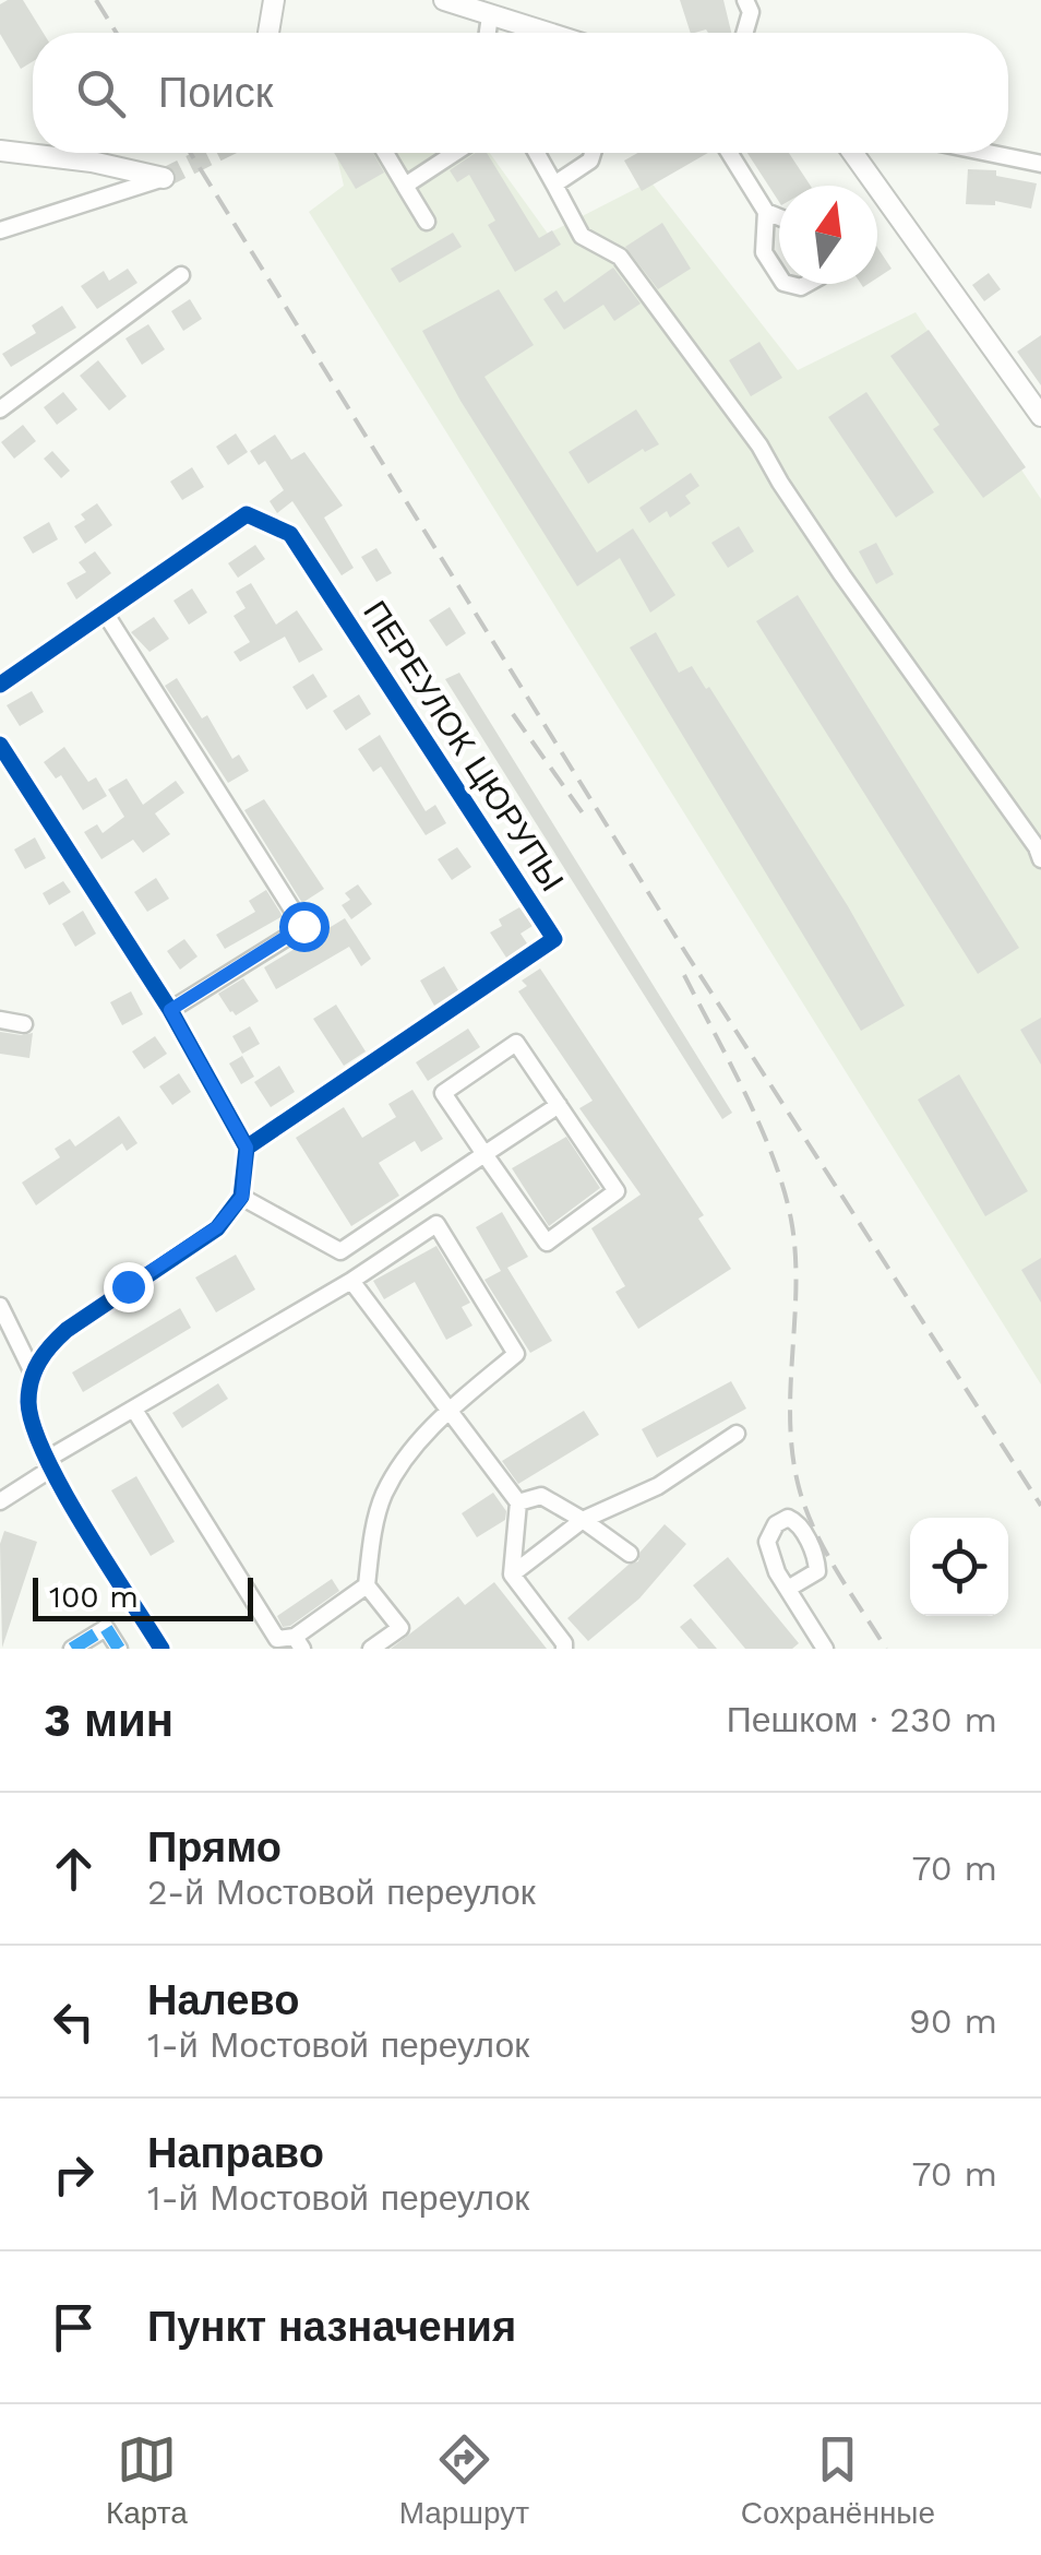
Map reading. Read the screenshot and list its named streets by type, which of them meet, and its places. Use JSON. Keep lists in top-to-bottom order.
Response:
{
  "streets": {
    "street": ["ПЕРЕУЛОК ЦЮРУПЫ"]
  },
  "scale_bar": "100 m",
  "north": "top",
  "page": {
    "search": "Поиск",
    "scale": "100 m",
    "heading": ["3 мин", "Пешком · 230 m"],
    "list": [
      ["Прямо", "2-й Мостовой переулок", "70 m"],
      ["Налево", "1-й Мостовой переулок", "90 m"],
      ["Направо", "1-й Мостовой переулок", "70 m"],
      "Пункт назначения"
    ],
    "nav": ["Карта", "Маршрут", "Сохранённые"]
  }
}
